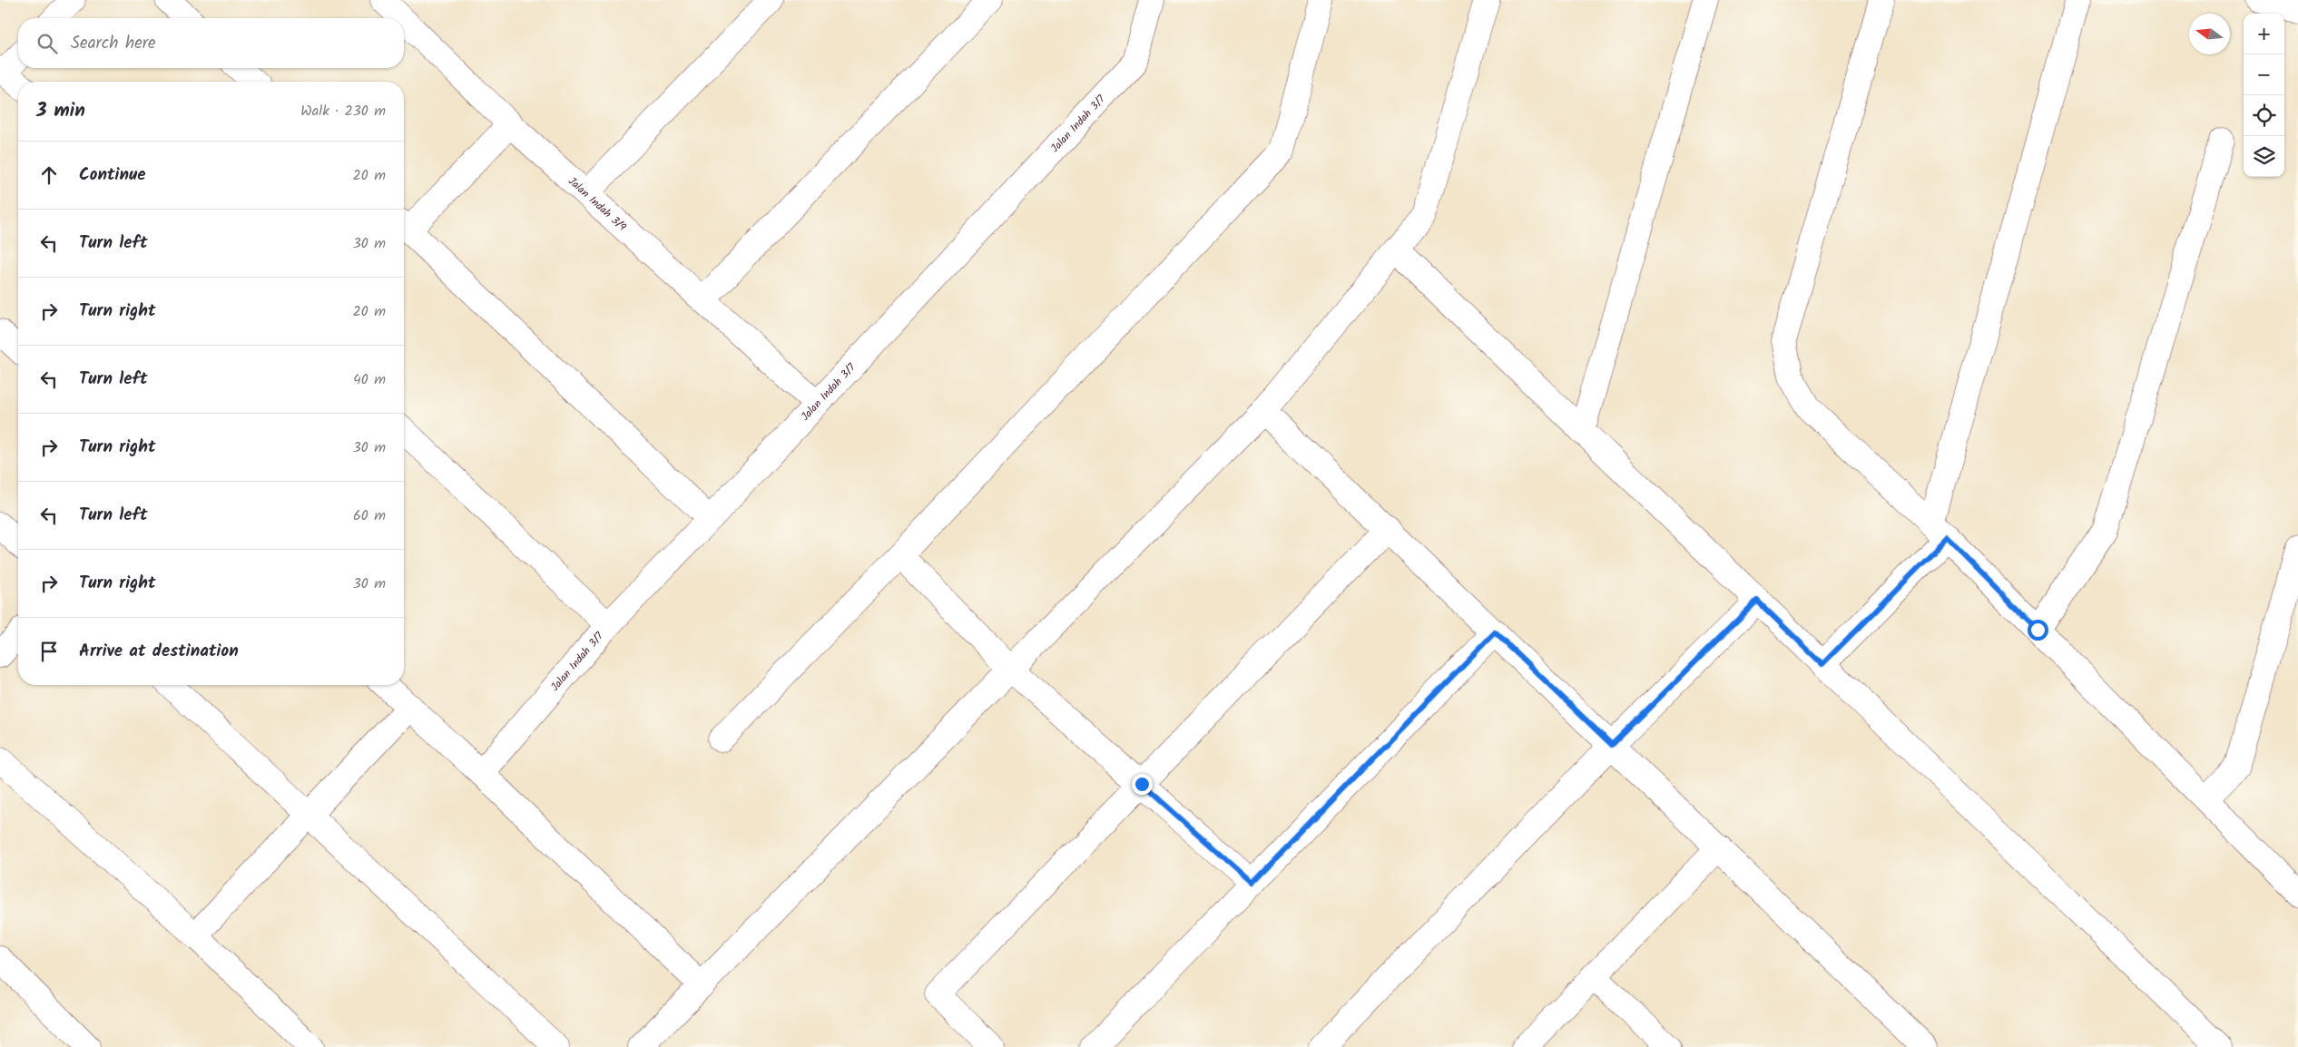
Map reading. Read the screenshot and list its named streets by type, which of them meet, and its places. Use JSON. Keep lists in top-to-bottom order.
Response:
{
  "streets": {
    "street": ["Jalan Indah 3/7", "Jalan Indah 3/9"]
  },
  "crossings": [
    ["Jalan Indah 3/7", "Jalan Indah 3/9"]
  ],
  "north": "left",
  "page": {
    "map_buttons": ["+", "−"],
    "search": "Search here",
    "heading": ["3 min", "Walk · 230 m"],
    "list": [
      ["Continue", "20 m"],
      ["Turn left", "30 m"],
      ["Turn right", "20 m"],
      ["Turn left", "40 m"],
      ["Turn right", "30 m"],
      ["Turn left", "60 m"],
      ["Turn right", "30 m"],
      "Arrive at destination"
    ]
  }
}
